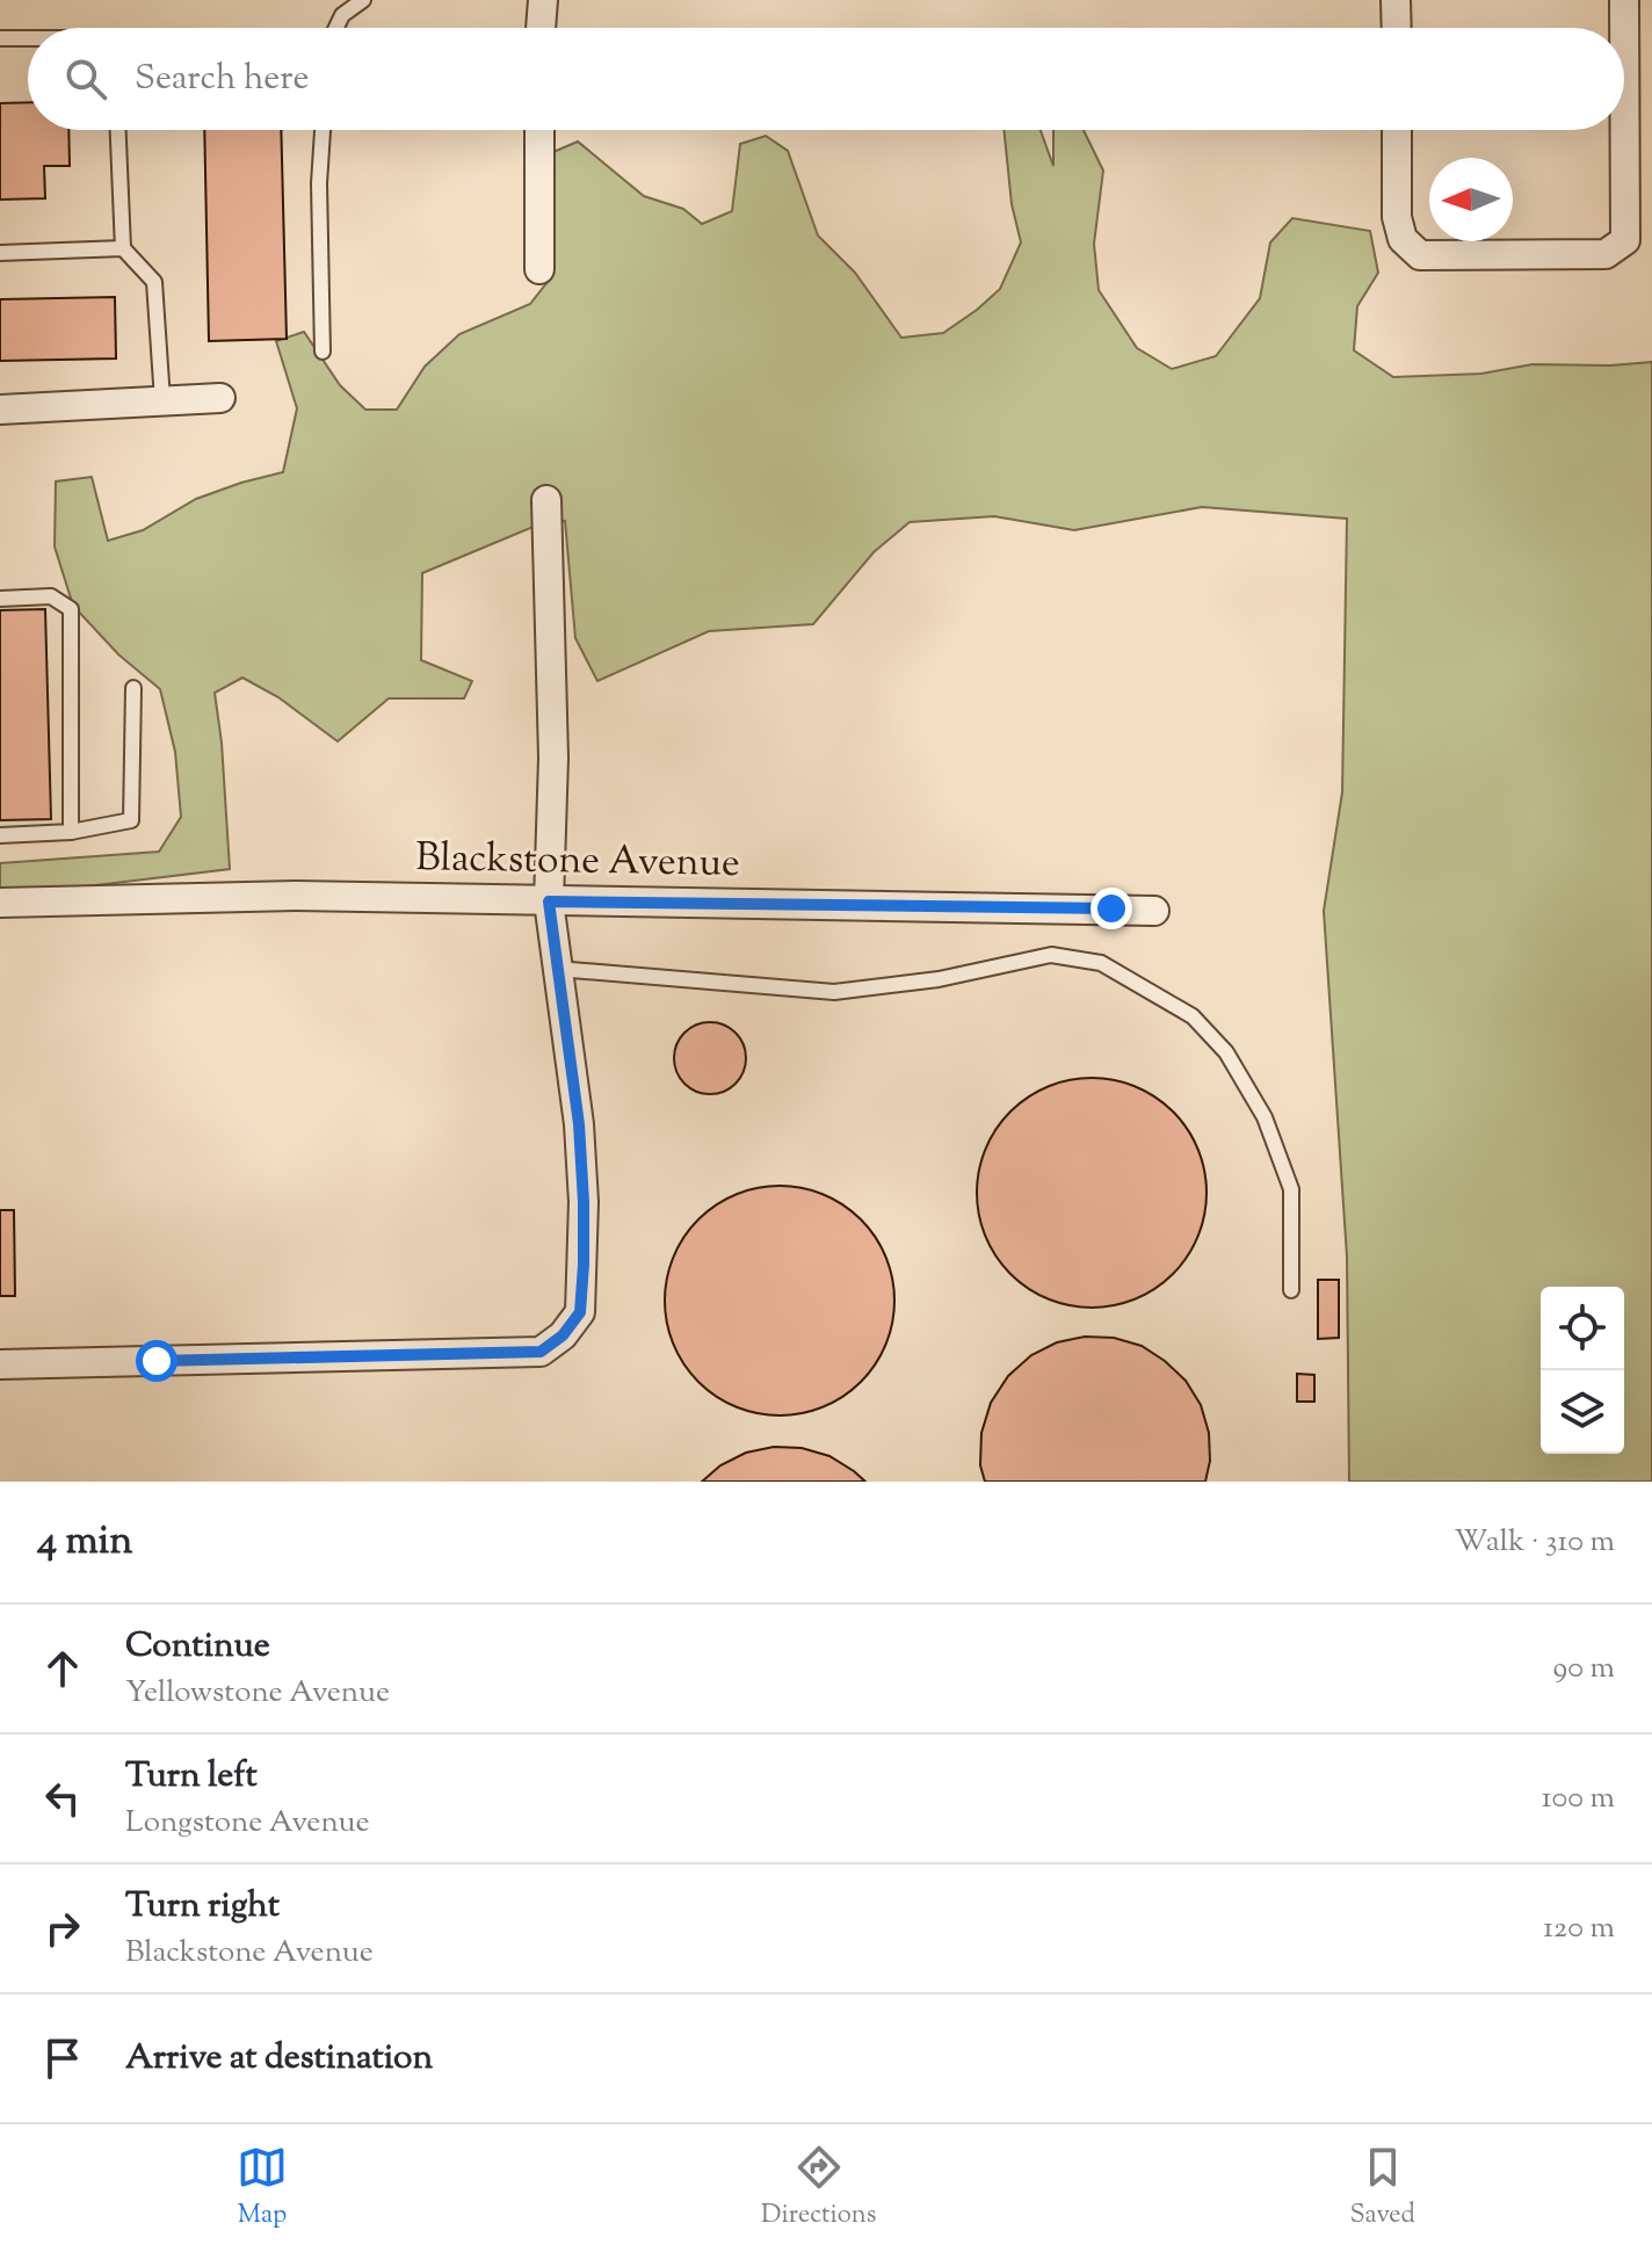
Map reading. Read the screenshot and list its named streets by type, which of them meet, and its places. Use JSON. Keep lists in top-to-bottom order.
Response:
{
  "streets": {
    "street": ["Blackstone Avenue"]
  },
  "north": "left",
  "page": {
    "search": "Search here",
    "heading": ["4 min", "Walk · 310 m"],
    "list": [
      ["Continue", "Yellowstone Avenue", "90 m"],
      ["Turn left", "Longstone Avenue", "100 m"],
      ["Turn right", "Blackstone Avenue", "120 m"],
      "Arrive at destination"
    ],
    "nav": ["Map", "Directions", "Saved"]
  }
}
